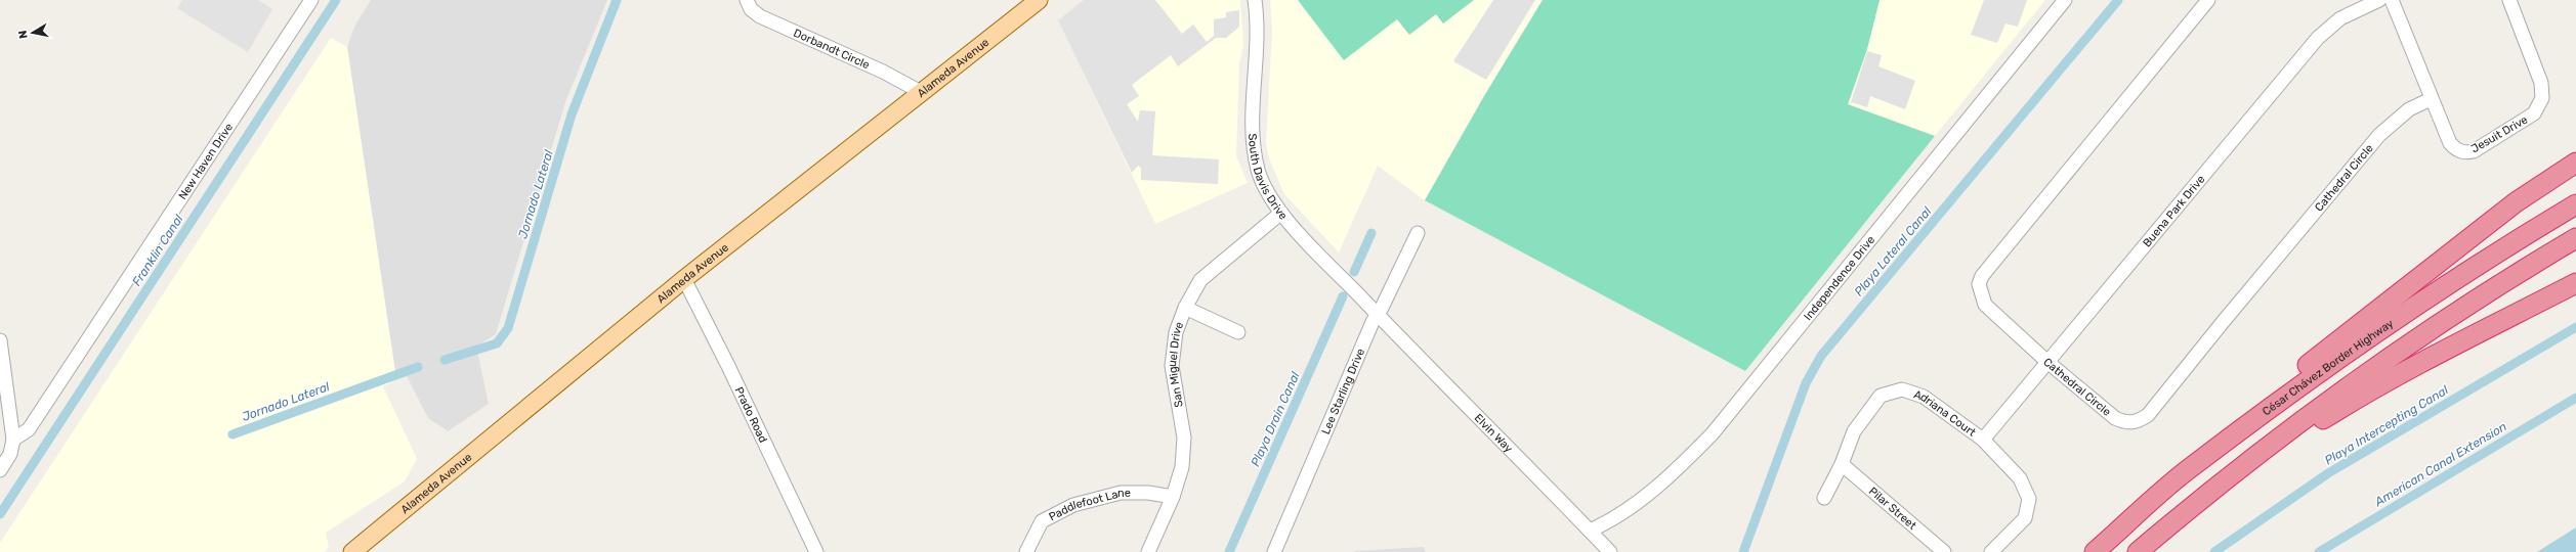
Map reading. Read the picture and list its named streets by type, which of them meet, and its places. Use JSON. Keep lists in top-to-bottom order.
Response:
{
  "streets": {
    "highway": ["César Chávez Border Highway"],
    "main road": ["Alameda Avenue"],
    "street": [
      "Dorbandt Circle",
      "Jesuit Drive",
      "New Haven Drive",
      "South Davis Drive",
      "Cathedral Circle",
      "Buena Park Drive",
      "Independence Drive",
      "San Miguel Drive",
      "Lee Starling Drive",
      "Adriana Court",
      "Prado Road",
      "Elvin Way",
      "Paddlefoot Lane",
      "Pilar Street"
    ]
  },
  "crossings": [
    ["Dorbandt Circle", "Alameda Avenue"],
    ["Alameda Avenue", "Prado Road"],
    ["Jesuit Drive", "Cathedral Circle"],
    ["South Davis Drive", "San Miguel Drive"],
    ["South Davis Drive", "Lee Starling Drive"],
    ["South Davis Drive", "Elvin Way"],
    ["Cathedral Circle", "Buena Park Drive"],
    ["Buena Park Drive", "Adriana Court"],
    ["Independence Drive", "Elvin Way"],
    ["San Miguel Drive", "Paddlefoot Lane"],
    ["Lee Starling Drive", "Elvin Way"],
    ["Adriana Court", "Pilar Street"]
  ],
  "water": [
    "Jornado Lateral",
    "Franklin Canal",
    "Playa Lateral Canal",
    "Playa Drain Canal",
    "Playa Intercepting Canal",
    "American Canal Extension"
  ],
  "north": "left"
}
